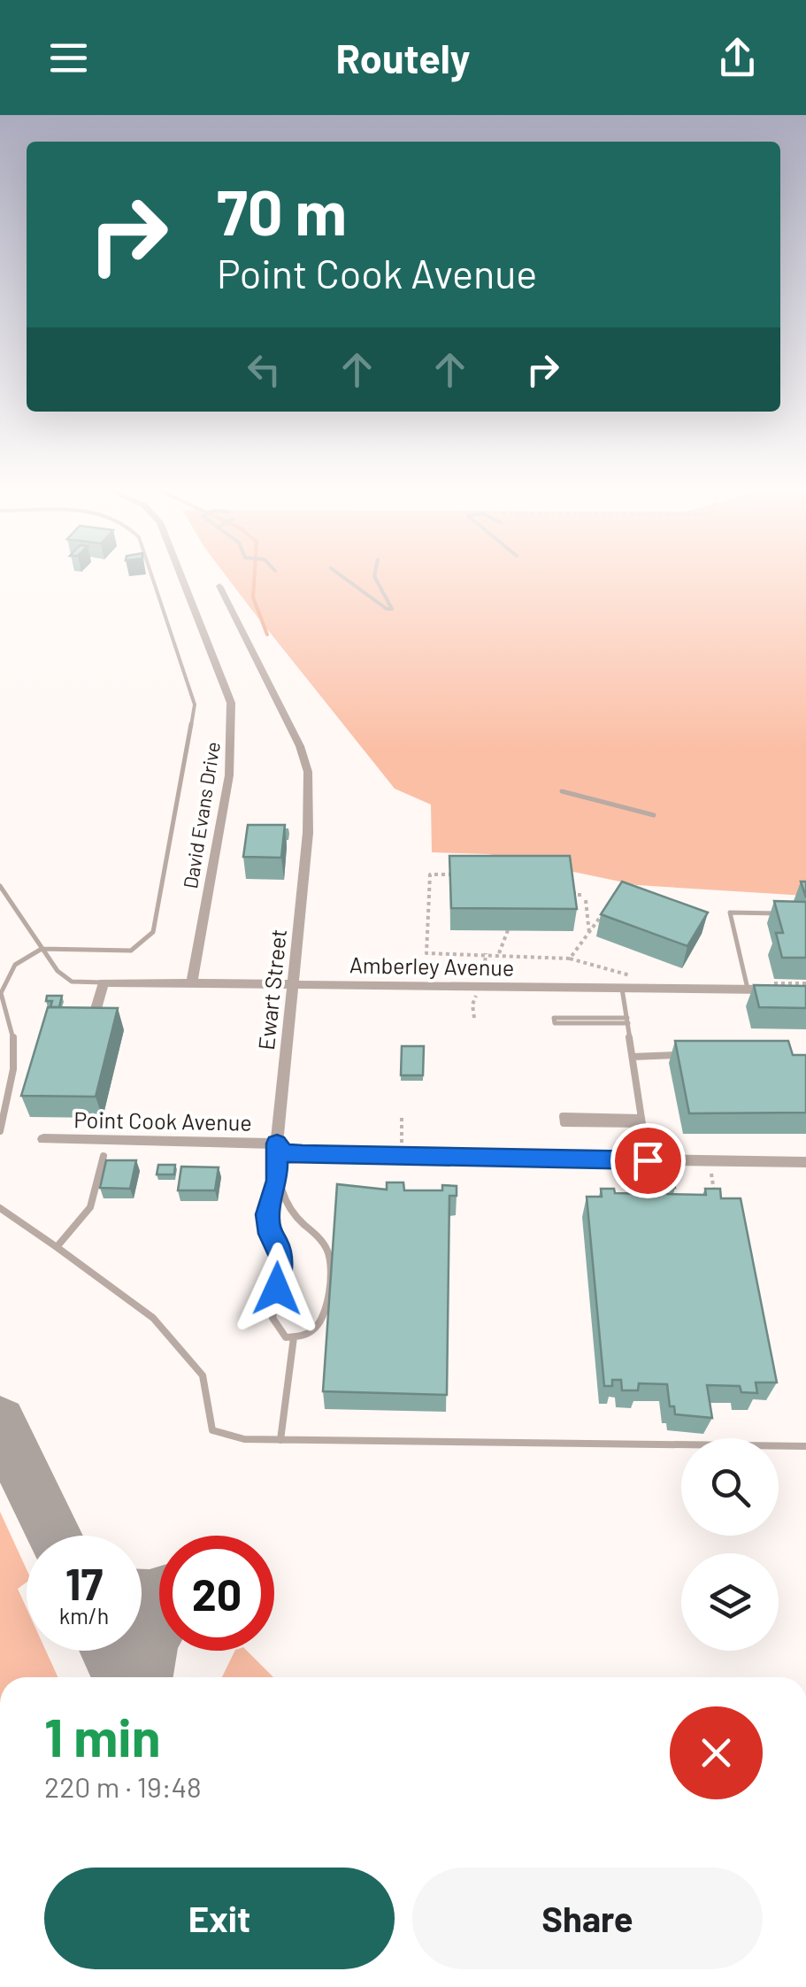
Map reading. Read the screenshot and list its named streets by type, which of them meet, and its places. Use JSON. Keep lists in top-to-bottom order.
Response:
{
  "streets": {
    "street": [
      "David Evans Drive",
      "Amberley Avenue",
      "Ewart Street",
      "Point Cook Avenue"
    ]
  },
  "crossings": [
    ["David Evans Drive", "Amberley Avenue"],
    ["Amberley Avenue", "Ewart Street"],
    ["Ewart Street", "Point Cook Avenue"]
  ],
  "page": {
    "header": "Routely",
    "turn": ["70 m", "Point Cook Avenue"],
    "speed": "17 km/h",
    "limit": "20",
    "heading": ["1 min", "220 m · 19:48"],
    "buttons": ["Exit", "Share"]
  }
}
